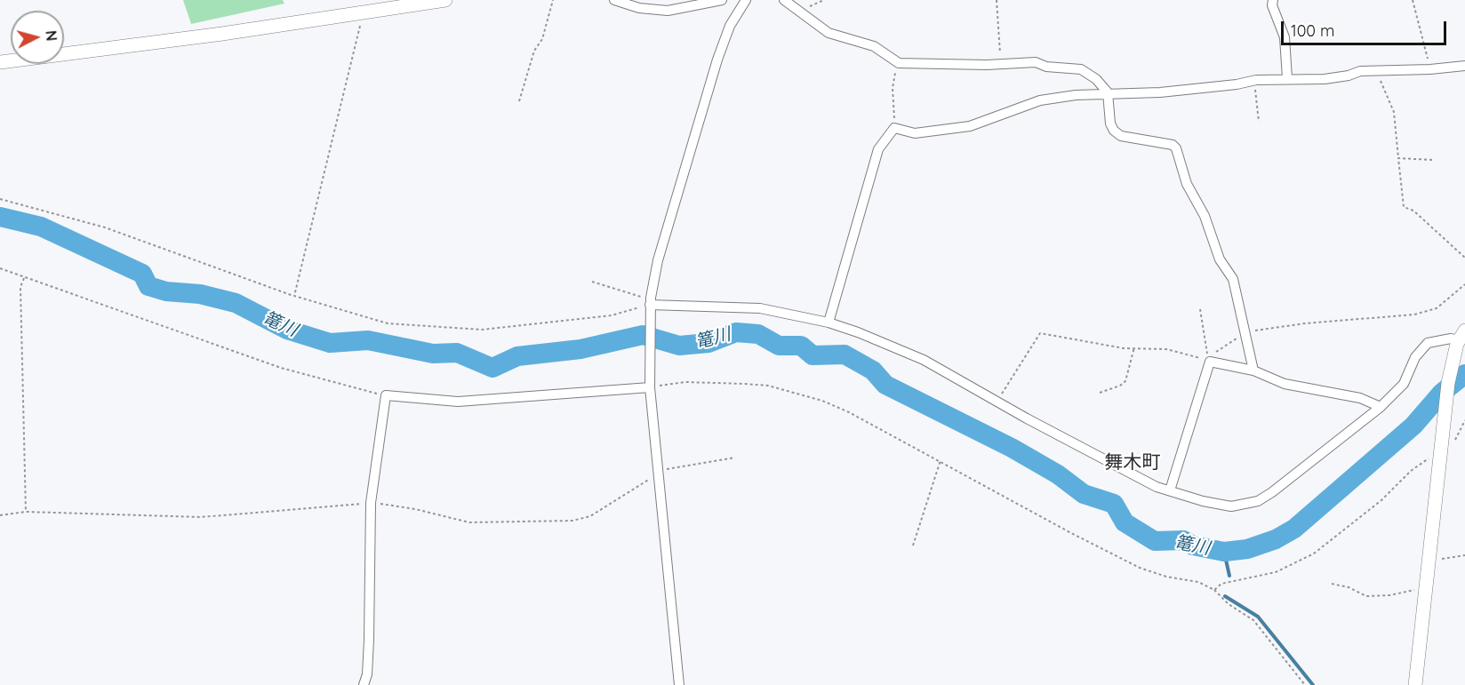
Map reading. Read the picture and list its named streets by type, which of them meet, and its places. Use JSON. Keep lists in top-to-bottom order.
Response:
{
  "districts": ["舞木町"],
  "water": ["篭川"],
  "scale_bar": "100 m",
  "north": "right"
}
